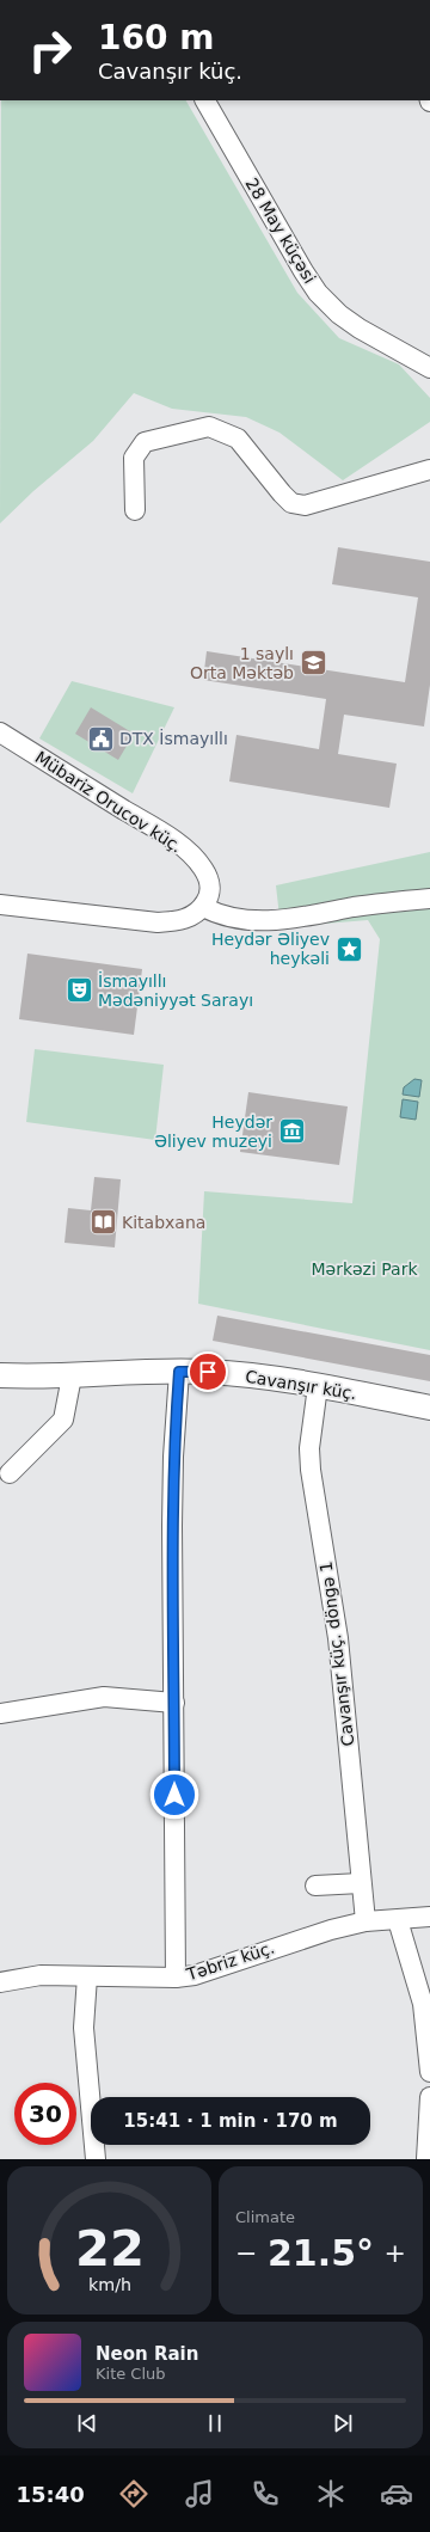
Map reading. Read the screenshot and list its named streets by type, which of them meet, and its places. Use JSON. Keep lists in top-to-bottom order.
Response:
{
  "streets": {
    "main road": ["Cavanşır küç."],
    "street": [
      "28 May küçəsi",
      "Mübariz Orucov küç.",
      "Cavanşır küç. döngə 1",
      "Təbriz küç."
    ]
  },
  "crossings": [
    ["Cavanşır küç.", "Cavanşır küç. döngə 1"],
    ["Cavanşır küç. döngə 1", "Təbriz küç."]
  ],
  "parks": ["Mərkəzi Park"],
  "places": {
    "school or university": ["1 saylı Orta Məktəb"],
    "public building": ["DTX İsmayıllı"],
    "place": ["Heydər Əliyev heykəli"],
    "theatre": ["İsmayıllı Mədəniyyət Sarayı"],
    "museum": ["Heydər Əliyev muzeyi"],
    "library": ["Kitabxana"]
  },
  "page": {
    "turn": ["160 m", "Cavanşır küç."],
    "limit": "30",
    "trip": "15:41 · 1 min · 170 m",
    "tile": "Climate",
    "heat": ["−", "21.5°", "+"],
    "song": ["Neon Rain", "Kite Club"],
    "tabs": "15:40",
    "gauge": ["22", "km/h"]
  }
}
